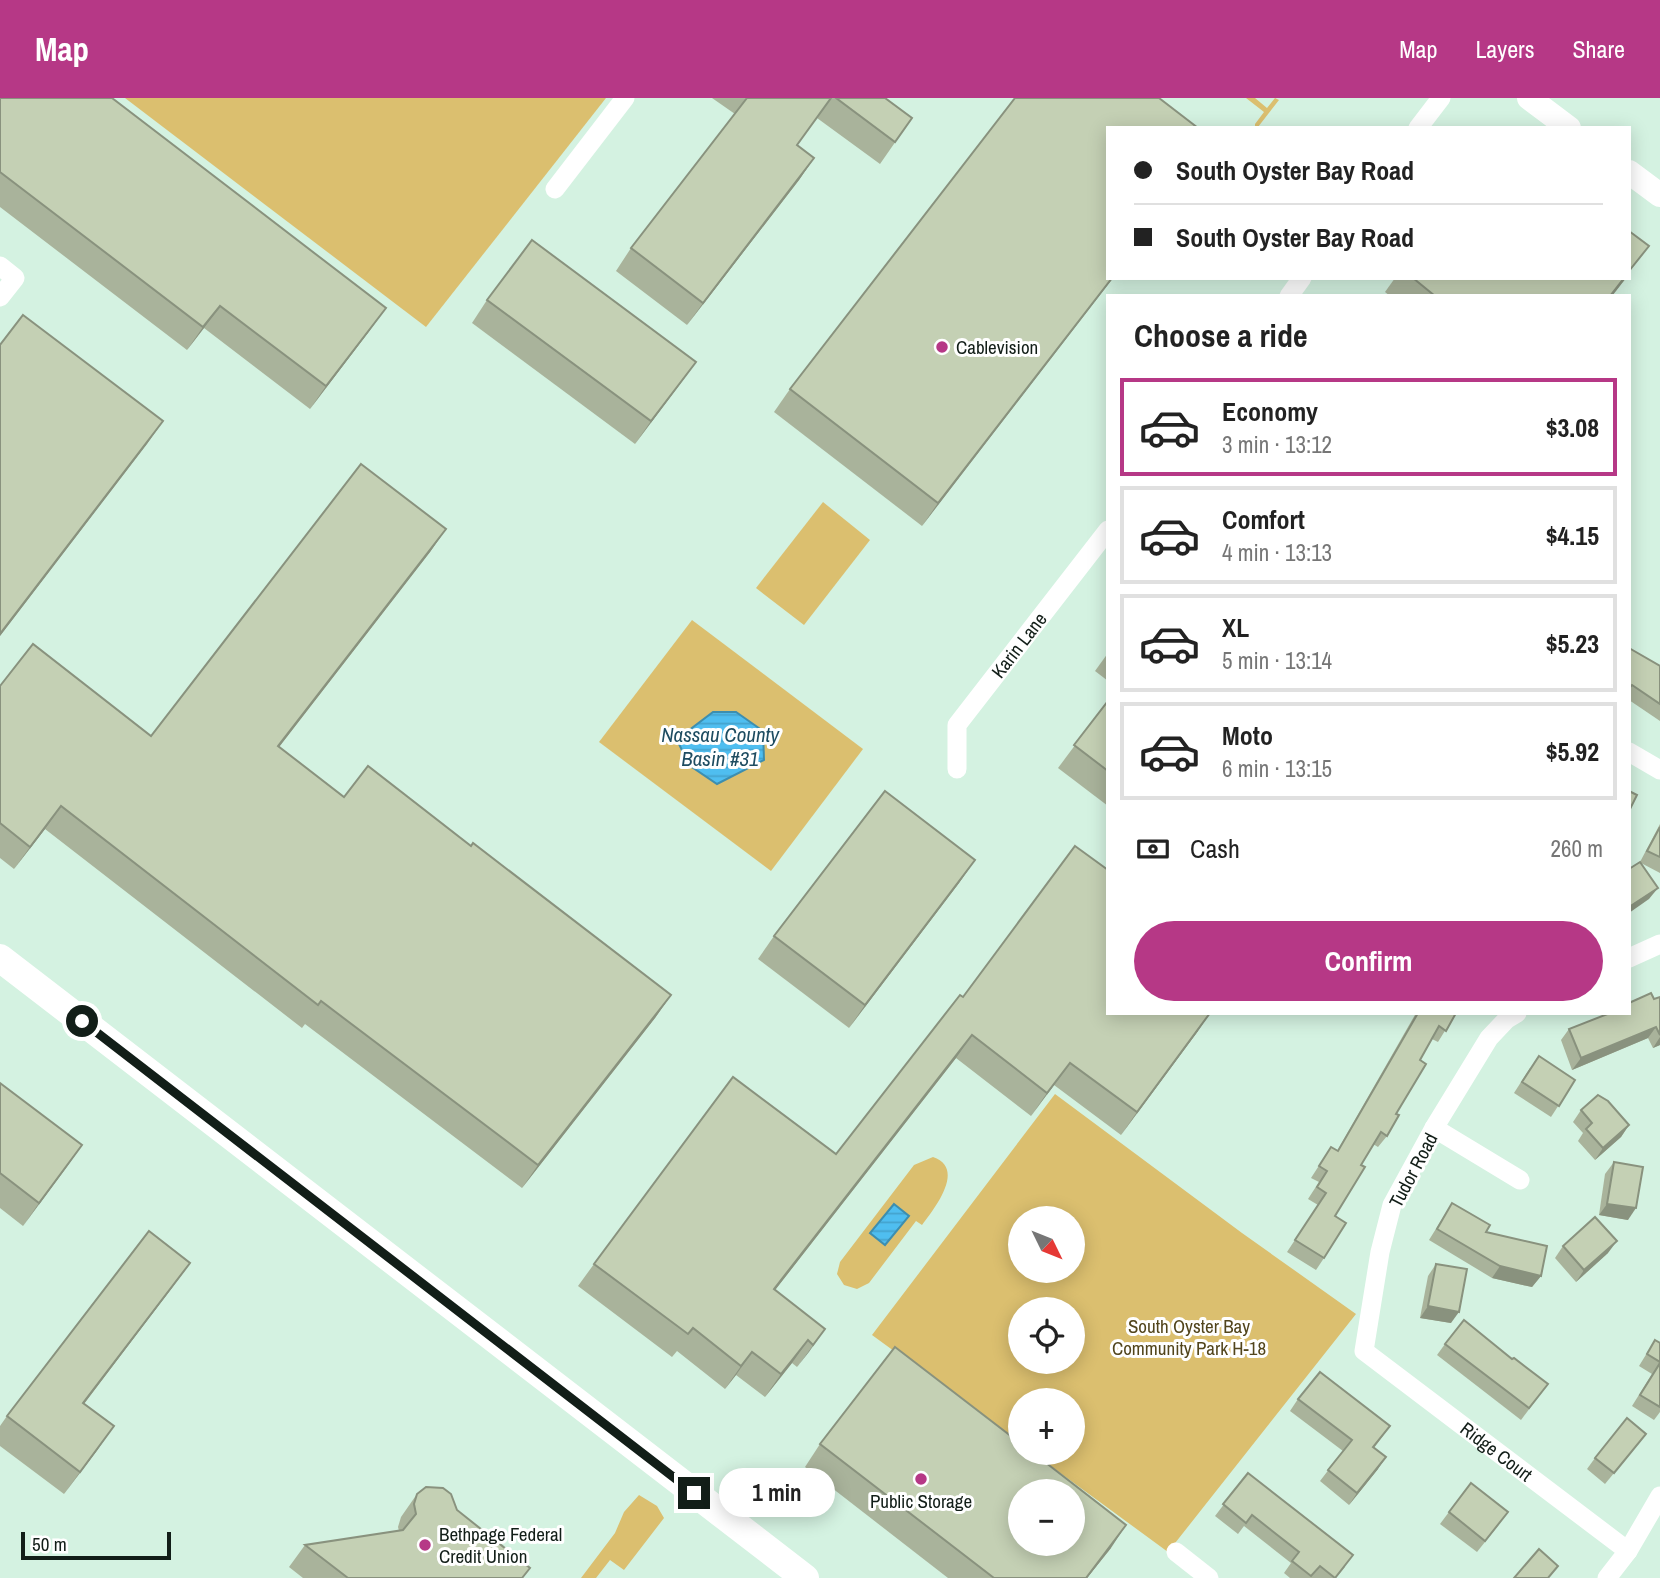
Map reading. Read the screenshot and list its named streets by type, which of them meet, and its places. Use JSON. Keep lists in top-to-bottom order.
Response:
{
  "streets": {
    "street": ["Karin Lane", "Tudor Road", "Ridge Court"]
  },
  "crossings": [
    ["Tudor Road", "Ridge Court"]
  ],
  "water": ["Nassau County Basin #31"],
  "parks": ["South Oyster Bay Community Park H-18"],
  "places": ["Cablevision", "Public Storage", "Bethpage Federal Credit Union"],
  "scale_bar": "50 m",
  "north": "bottom right",
  "page": {
    "header": "Map",
    "nav": ["Map", "Layers", "Share"],
    "banner": ["South Oyster Bay Road", "South Oyster Bay Road"],
    "heading": "Choose a ride",
    "list": [
      {
        "name": "Economy",
        "note": "3 min · 13:12",
        "value": "$3.08"
      },
      {
        "name": "Comfort",
        "note": "4 min · 13:13",
        "value": "$4.15"
      },
      {
        "name": "XL",
        "note": "5 min · 13:14",
        "value": "$5.23"
      },
      {
        "name": "Moto",
        "note": "6 min · 13:15",
        "value": "$5.92"
      }
    ],
    "pay": ["Cash", "260 m"],
    "buttons": "Confirm",
    "map_buttons": ["+", "−"],
    "bubble": "1 min",
    "scale": "50 m"
  }
}
